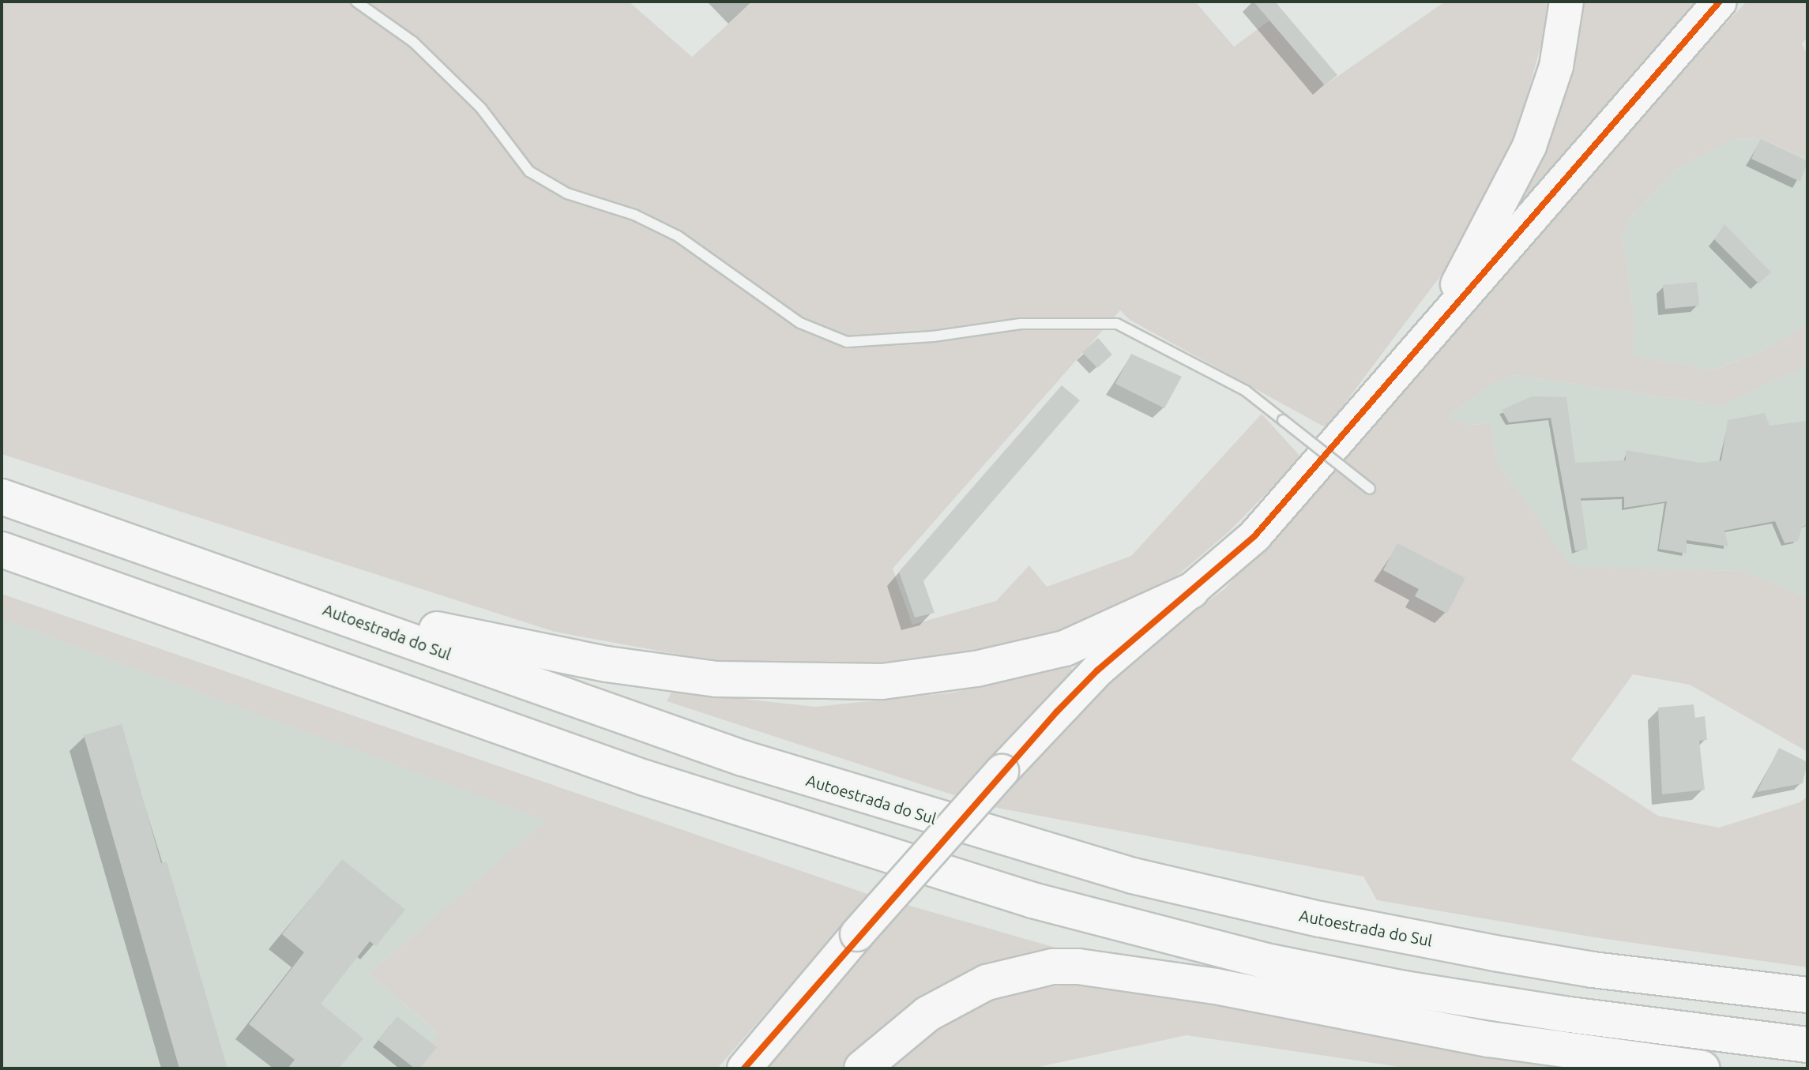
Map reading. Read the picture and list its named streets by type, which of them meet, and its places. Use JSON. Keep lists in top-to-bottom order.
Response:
{
  "streets": {
    "highway": ["Autoestrada do Sul"]
  }
}
